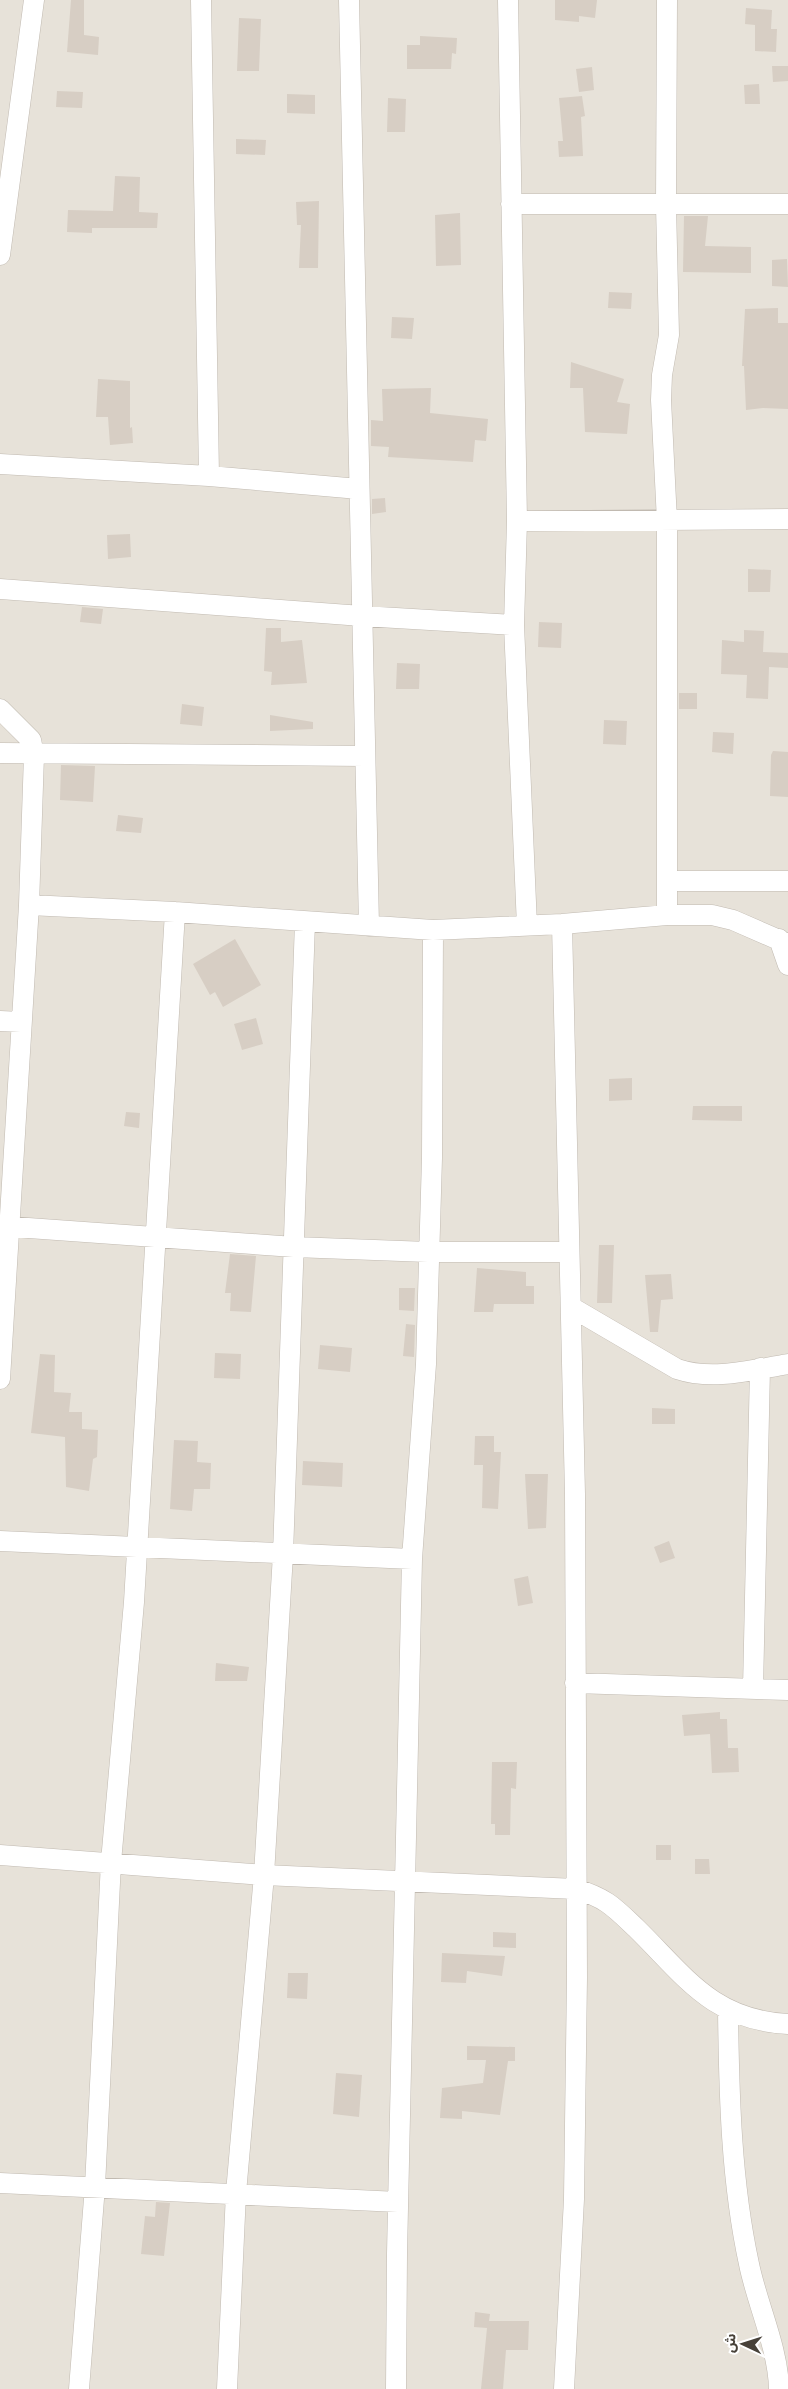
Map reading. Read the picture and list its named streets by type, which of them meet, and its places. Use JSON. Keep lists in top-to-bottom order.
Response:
{
  "north": "left"
}
